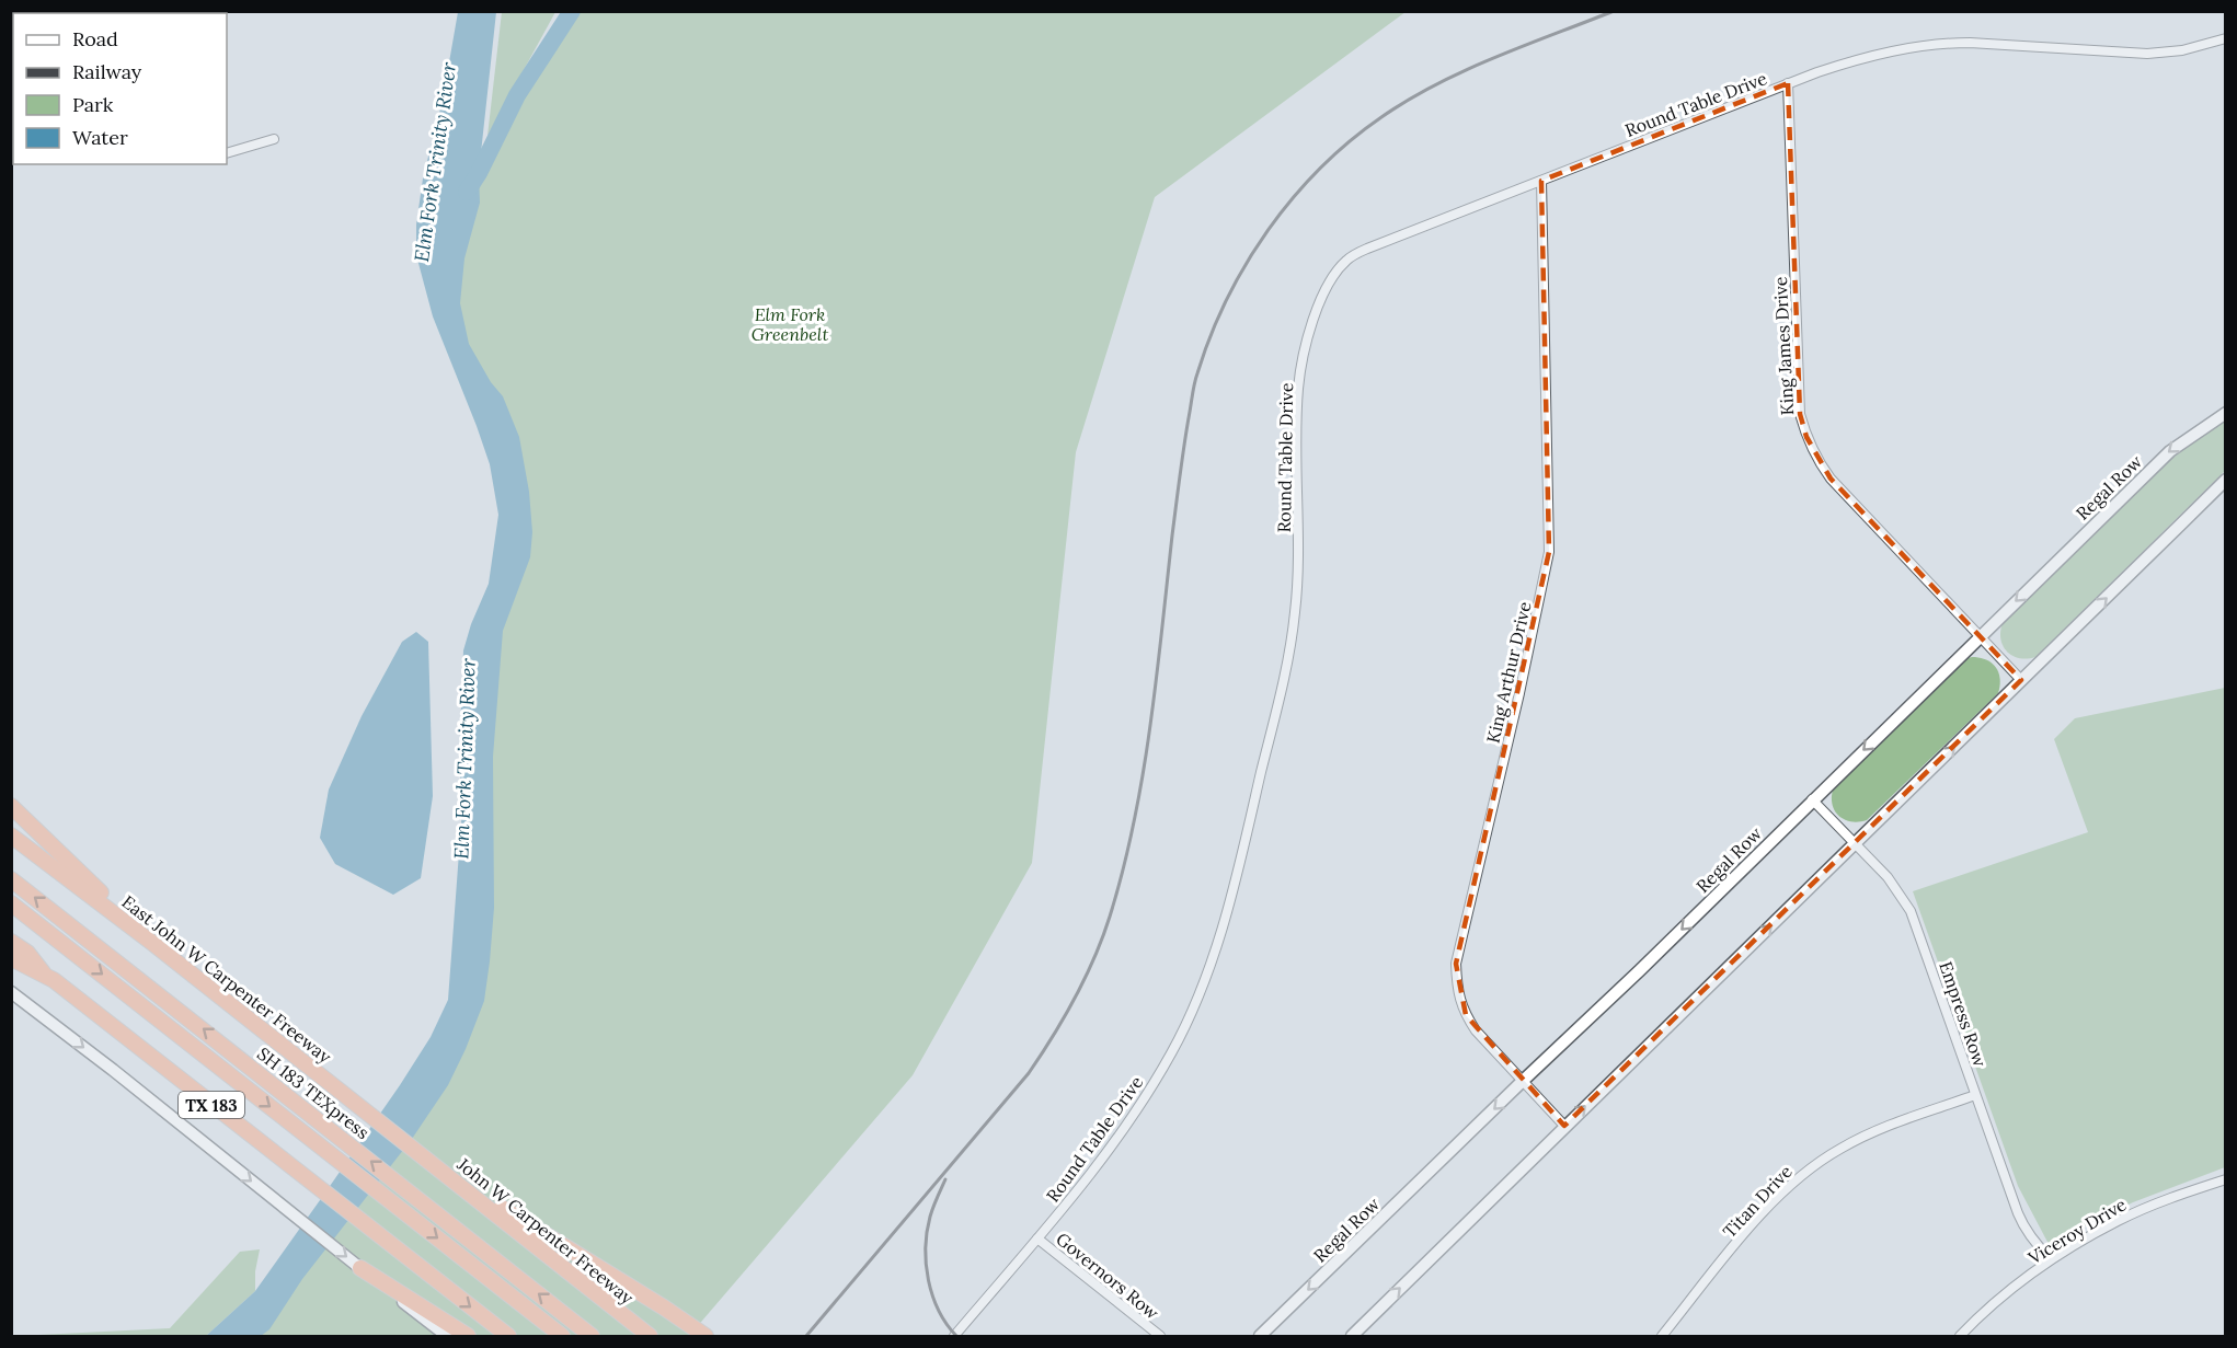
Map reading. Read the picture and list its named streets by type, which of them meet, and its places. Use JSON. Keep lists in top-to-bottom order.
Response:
{
  "streets": {
    "highway": [
      "East John W Carpenter Freeway",
      "SH 183 TEXpress",
      "TX 183",
      "John W Carpenter Freeway"
    ],
    "main road": ["Regal Row"],
    "street": [
      "Round Table Drive",
      "King James Drive",
      "King Arthur Drive",
      "Empress Row",
      "Titan Drive",
      "Viceroy Drive",
      "Governors Row"
    ]
  },
  "crossings": [
    ["Round Table Drive", "King James Drive"],
    ["Round Table Drive", "King Arthur Drive"],
    ["Round Table Drive", "Governors Row"],
    ["King James Drive", "Regal Row"],
    ["Regal Row", "King Arthur Drive"],
    ["Regal Row", "Empress Row"],
    ["East John W Carpenter Freeway", "John W Carpenter Freeway"],
    ["Empress Row", "Titan Drive"],
    ["Empress Row", "Viceroy Drive"]
  ],
  "water": ["Elm Fork Trinity River"],
  "parks": ["Elm Fork Greenbelt"],
  "legend": [
    "Road",
    "Railway",
    "Park",
    "Water"
  ]
}
